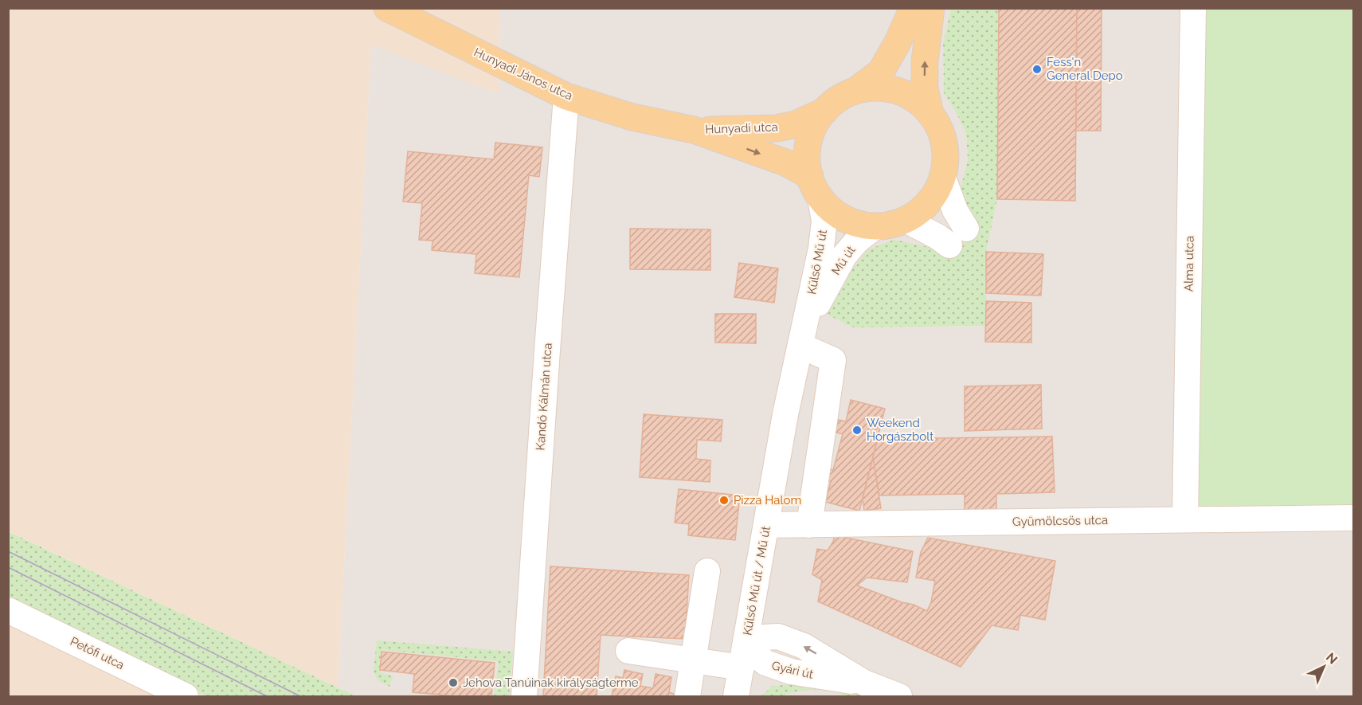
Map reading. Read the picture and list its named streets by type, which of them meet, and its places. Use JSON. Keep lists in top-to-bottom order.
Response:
{
  "streets": {
    "main road": ["Hunyadi János utca", "Hunyadi utca"],
    "street": [
      "Mű út",
      "Külső Mű út",
      "Alma utca",
      "Kandó Kálmán utca",
      "Gyümölcsös utca",
      "Külső Mű út / Mű út",
      "Petőfi utca",
      "Gyári út"
    ]
  },
  "crossings": [
    ["Hunyadi János utca", "Hunyadi utca"],
    ["Hunyadi János utca", "Kandó Kálmán utca"],
    ["Hunyadi utca", "Mű út"],
    ["Hunyadi utca", "Külső Mű út"],
    ["Mű út", "Külső Mű út"],
    ["Mű út", "Külső Mű út / Mű út"],
    ["Külső Mű út", "Külső Mű út / Mű út"],
    ["Alma utca", "Gyümölcsös utca"],
    ["Gyümölcsös utca", "Külső Mű út / Mű út"],
    ["Külső Mű út / Mű út", "Gyári út"]
  ],
  "one_way": ["Hunyadi utca"],
  "places": [
    "Fess'n General Depo",
    "Weekend Horgászbolt",
    "Pizza Halom",
    "Jehova Tanúinak királyságterme"
  ],
  "north": "top right"
}
